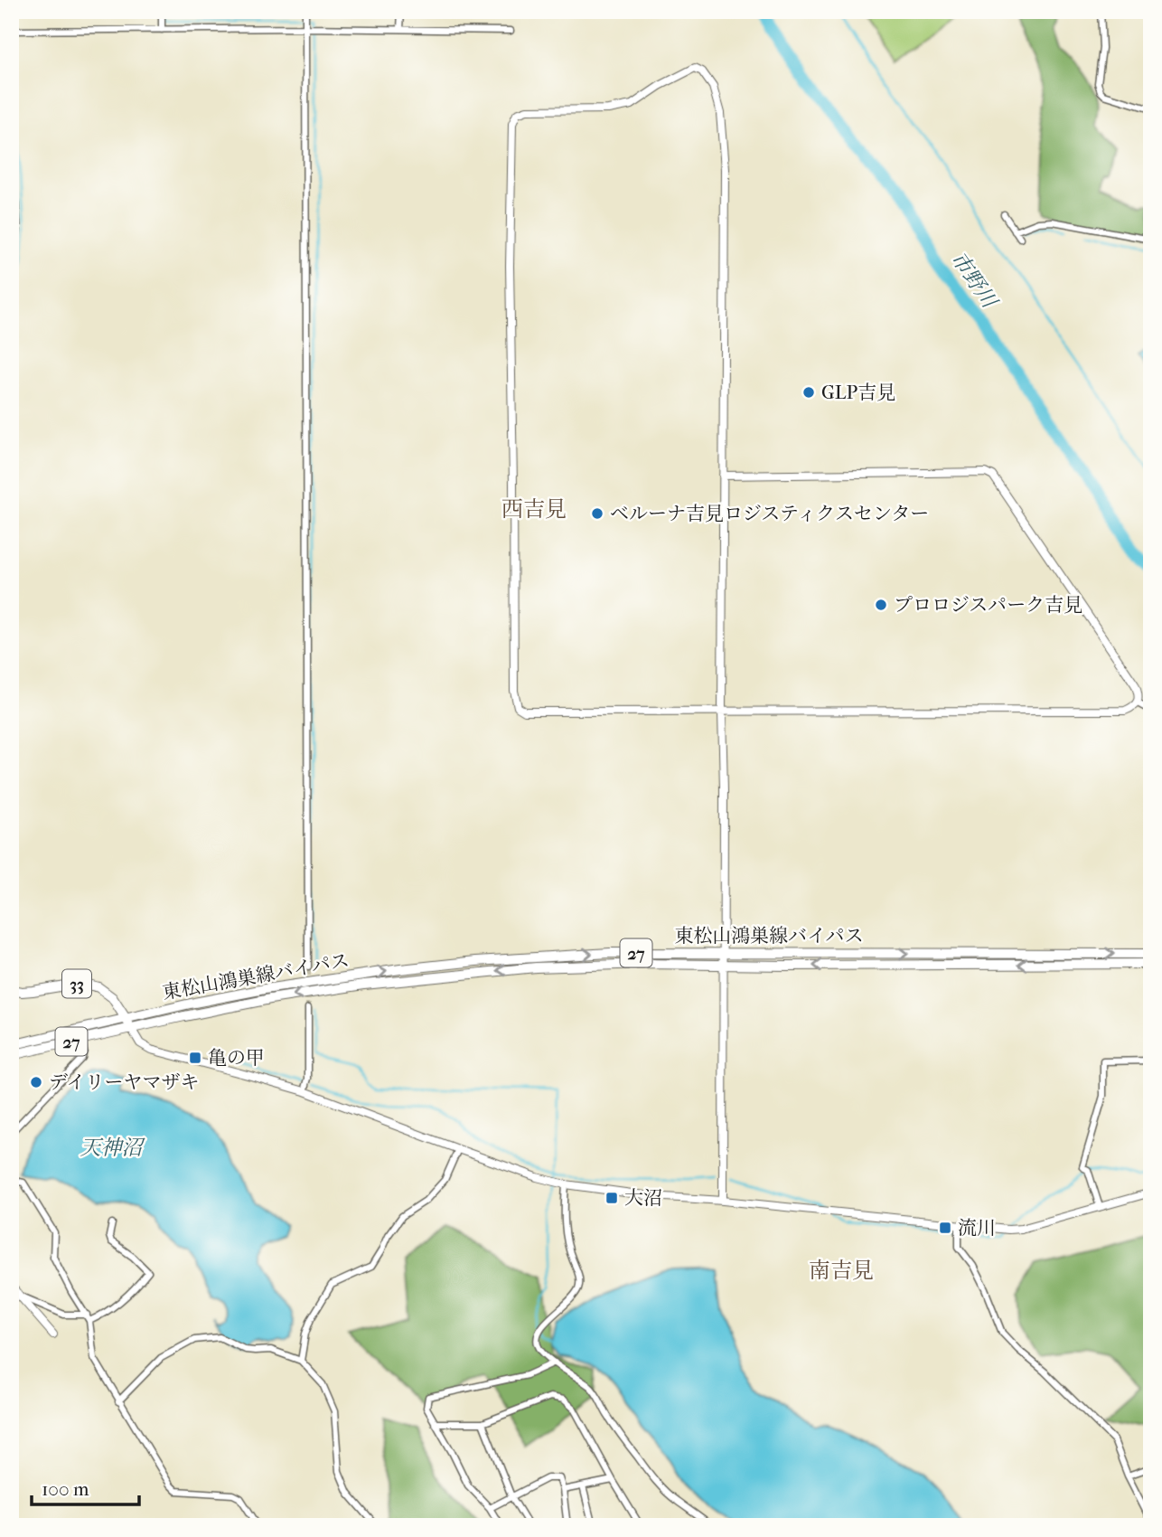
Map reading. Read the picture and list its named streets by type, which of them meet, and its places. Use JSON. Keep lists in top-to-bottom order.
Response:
{
  "streets": {
    "main road": ["東松山鴻巣線バイパス", "27", "33"]
  },
  "crossings": [
    ["東松山鴻巣線バイパス", "27"],
    ["東松山鴻巣線バイパス", "33"],
    ["27", "33"]
  ],
  "districts": ["西吉見", "南吉見"],
  "water": ["市野川", "天神沼"],
  "places": {
    "other": [
      "GLP吉見",
      "ベルーナ吉見ロジスティクスセンター",
      "プロロジスパーク吉見",
      "デイリーヤマザキ"
    ],
    "transit": ["亀の甲", "大沼", "流川"]
  },
  "scale_bar": "100 m"
}
